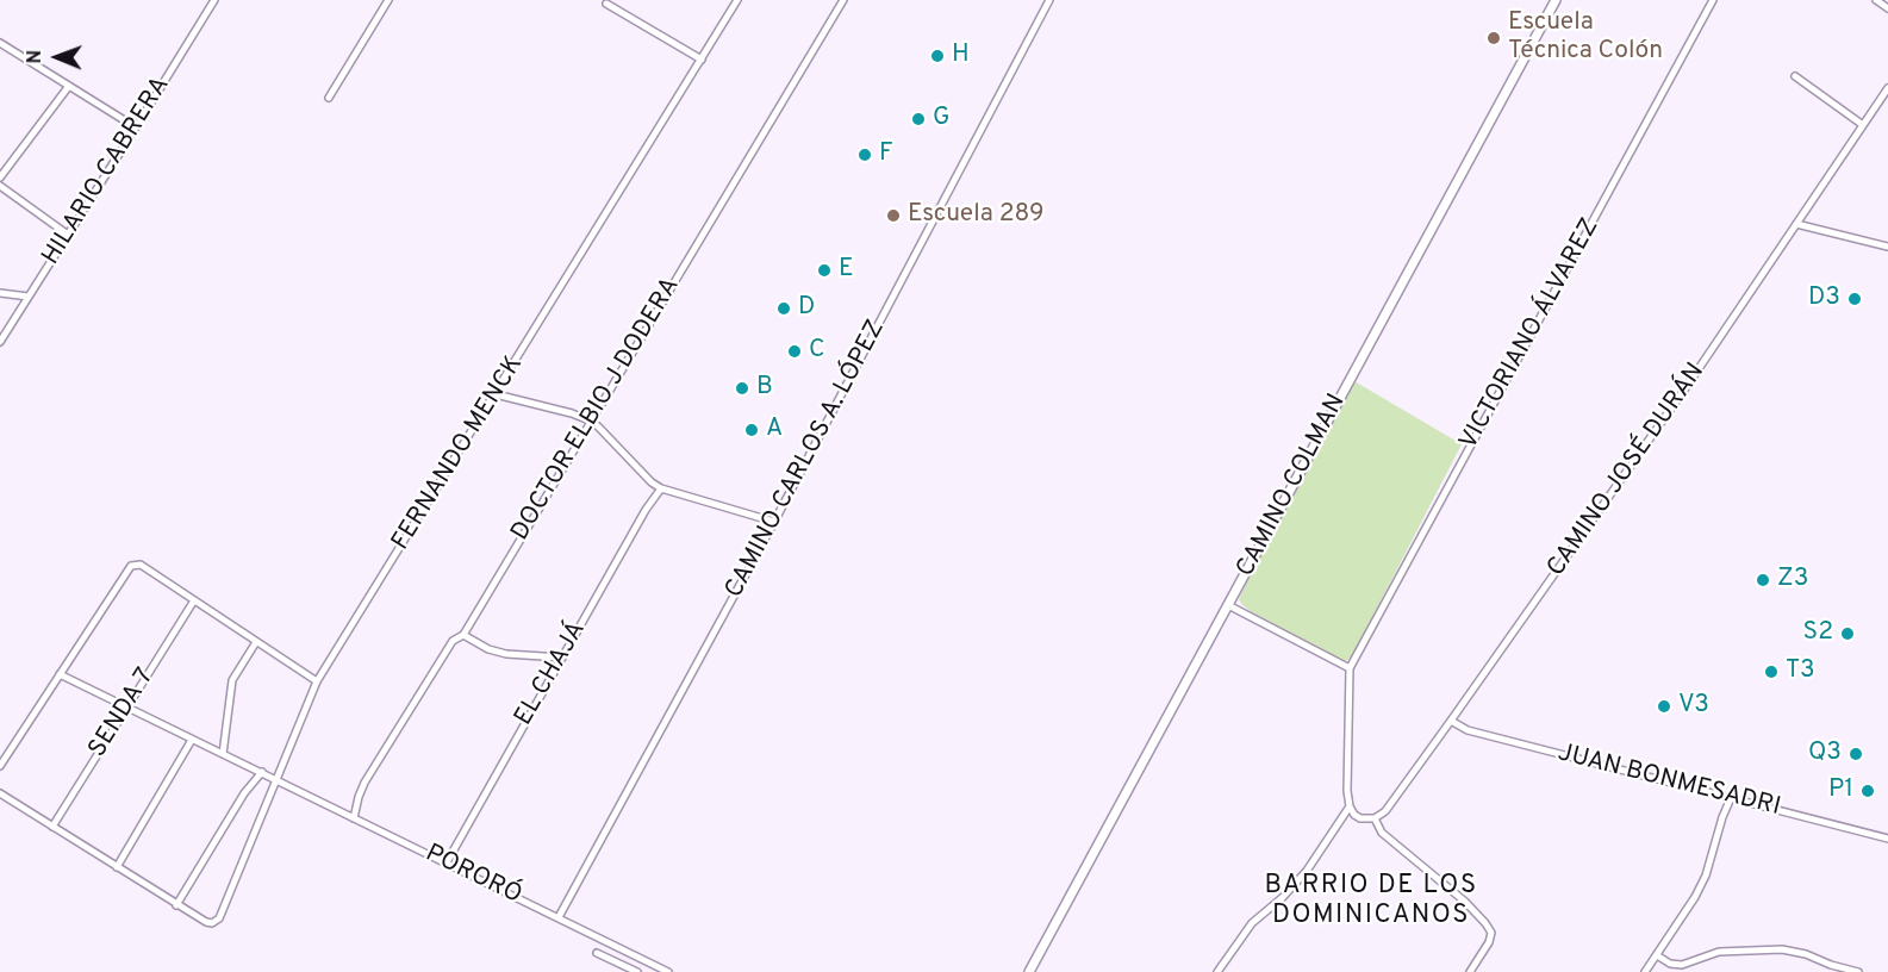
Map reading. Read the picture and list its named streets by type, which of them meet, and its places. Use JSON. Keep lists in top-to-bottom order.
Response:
{
  "streets": {
    "street": [
      "HILARIO CABRERA",
      "VICTORIANO ÁLVAREZ",
      "DOCTOR ELBIO J DODERA",
      "FERNANDO MENCK",
      "CAMINO CARLOS A. LÓPEZ",
      "CAMINO JOSÉ DURÁN",
      "CAMINO COLMAN",
      "EL CHAJÁ",
      "SENDA 7",
      "JUAN BONMESADRI",
      "PORORÓ"
    ]
  },
  "crossings": [
    ["DOCTOR ELBIO J DODERA", "PORORÓ"],
    ["FERNANDO MENCK", "PORORÓ"],
    ["CAMINO CARLOS A. LÓPEZ", "PORORÓ"],
    ["CAMINO JOSÉ DURÁN", "JUAN BONMESADRI"],
    ["EL CHAJÁ", "PORORÓ"],
    ["SENDA 7", "PORORÓ"]
  ],
  "districts": ["BARRIO DE LOS DOMINICANOS"],
  "places": [
    "Escuela Técnica Colón",
    "H",
    "G",
    "F",
    "Escuela 289",
    "E",
    "D3",
    "D",
    "C",
    "B",
    "A",
    "Z3",
    "S2",
    "T3",
    "V3",
    "Q3",
    "P1"
  ],
  "north": "left"
}
